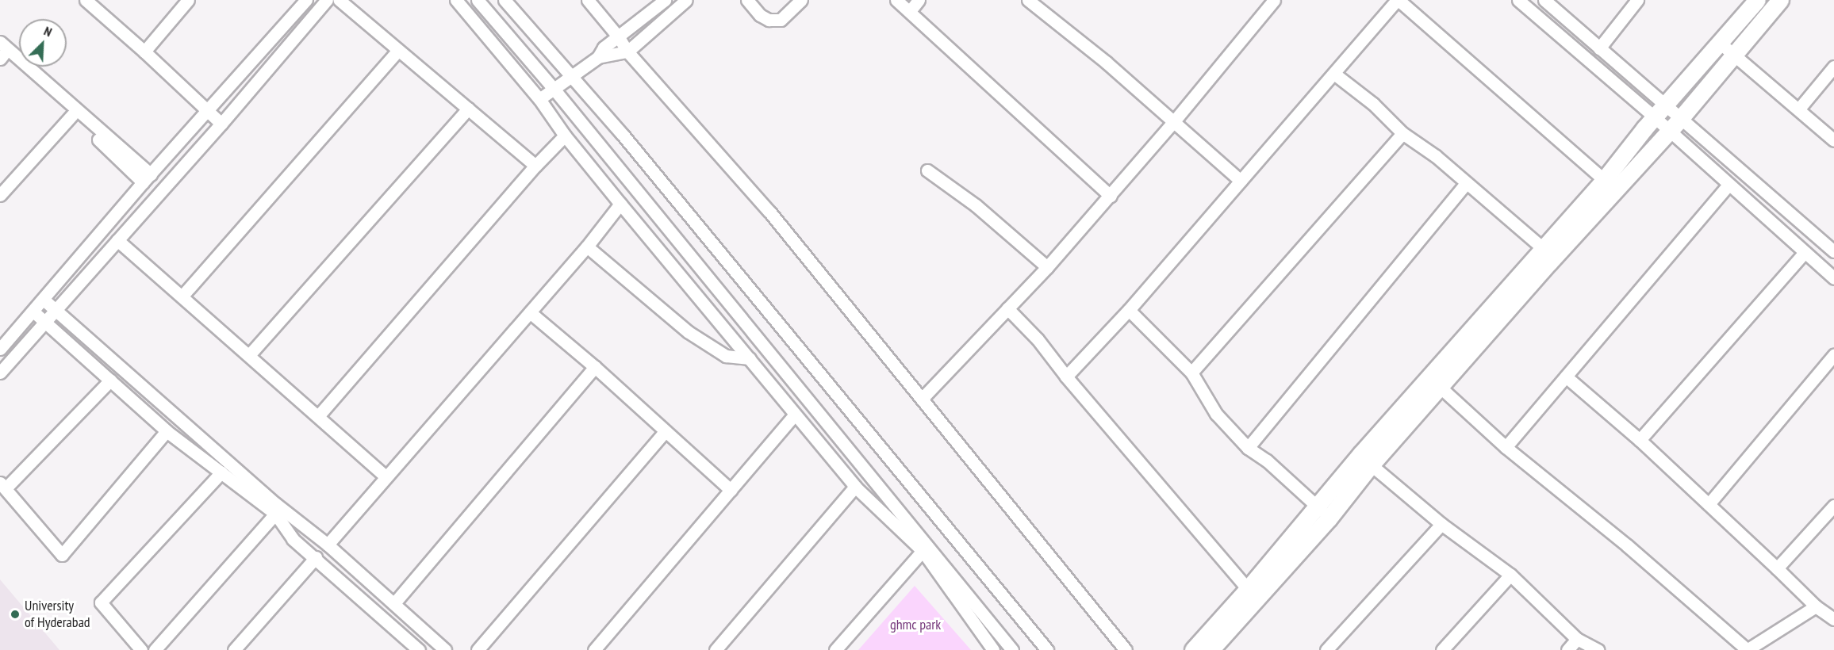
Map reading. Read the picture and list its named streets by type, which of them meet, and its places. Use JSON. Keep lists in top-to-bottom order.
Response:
{
  "parks": ["ghmc park"],
  "places": ["University of Hyderabad"],
  "north": "top right"
}
